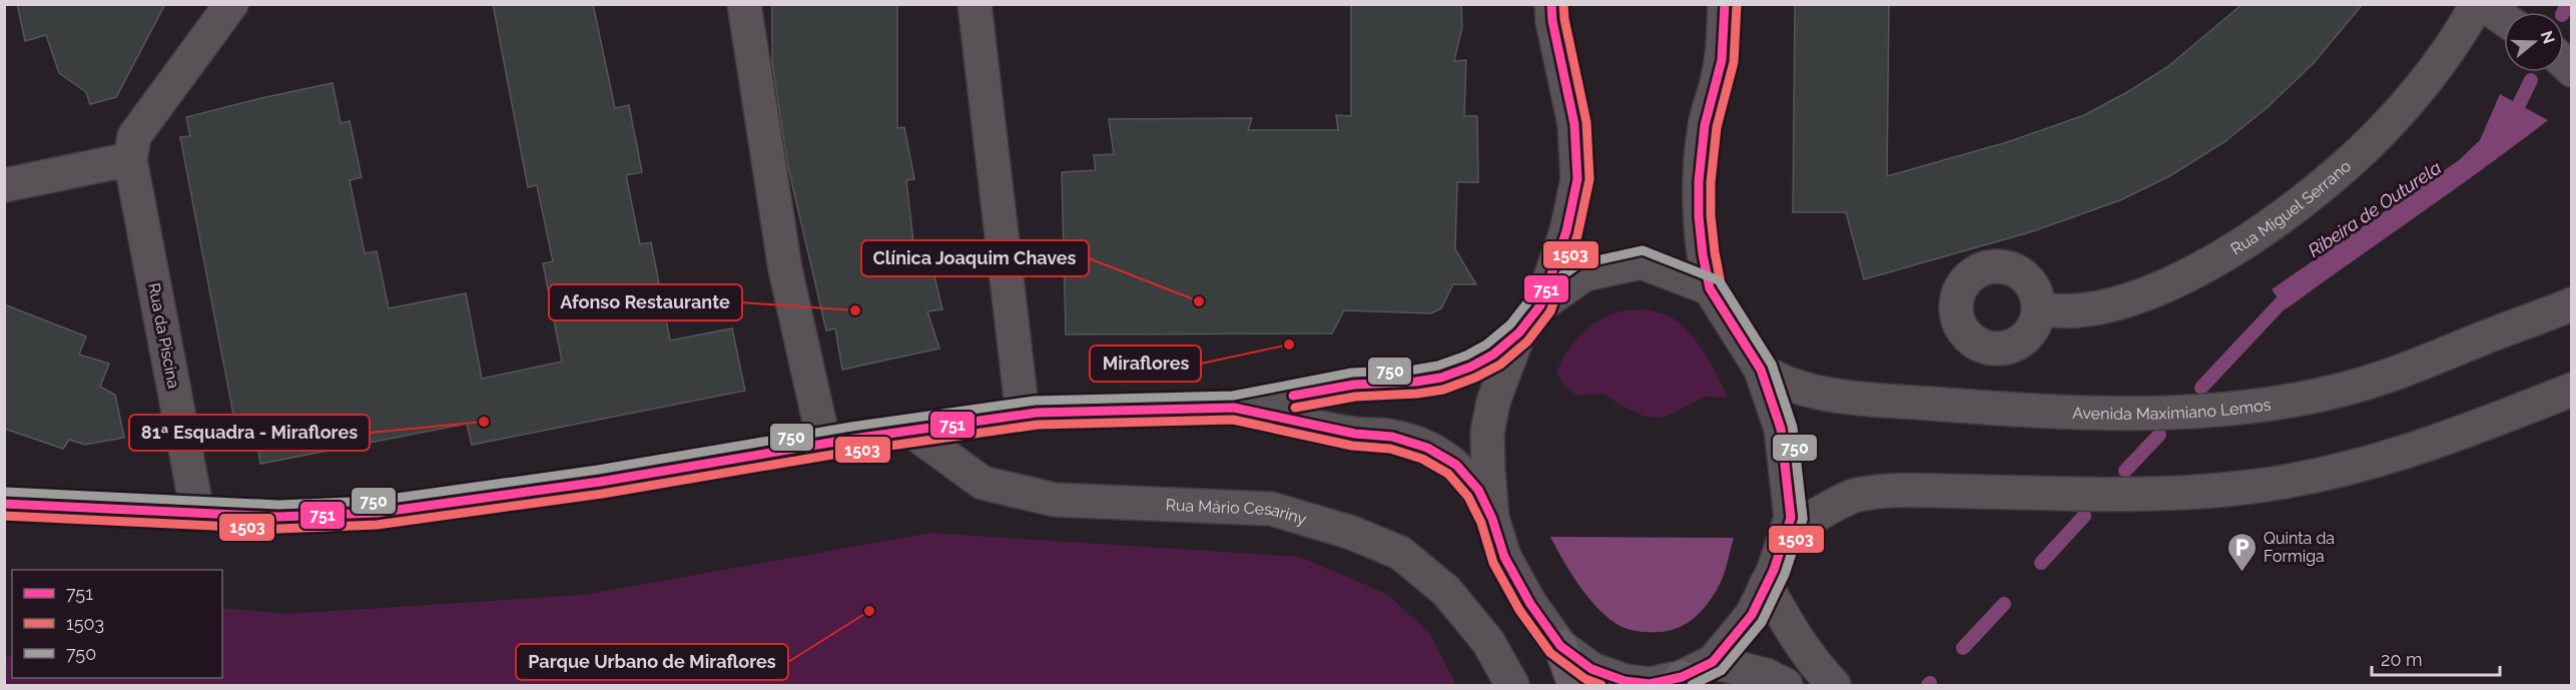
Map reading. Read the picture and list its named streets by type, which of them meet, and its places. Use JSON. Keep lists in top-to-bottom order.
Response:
{
  "streets": {
    "street": [
      "Rua Miguel Serrano",
      "Rua da Piscina",
      "Avenida Maximiano Lemos",
      "Rua Mário Cesariny"
    ]
  },
  "water": ["Ribeira de Outurela"],
  "places": {
    "other": [
      "Clínica Joaquim Chaves",
      "Afonso Restaurante",
      "Miraflores",
      "81ª Esquadra - Miraflores",
      "Parque Urbano de Miraflores"
    ],
    "parking": ["Quinta da Formiga"]
  },
  "lines": ["transit line 751", "transit line 1503", "transit line 750"],
  "legend": ["751", "1503", "750"],
  "scale_bar": "20 m",
  "north": "right"
}
